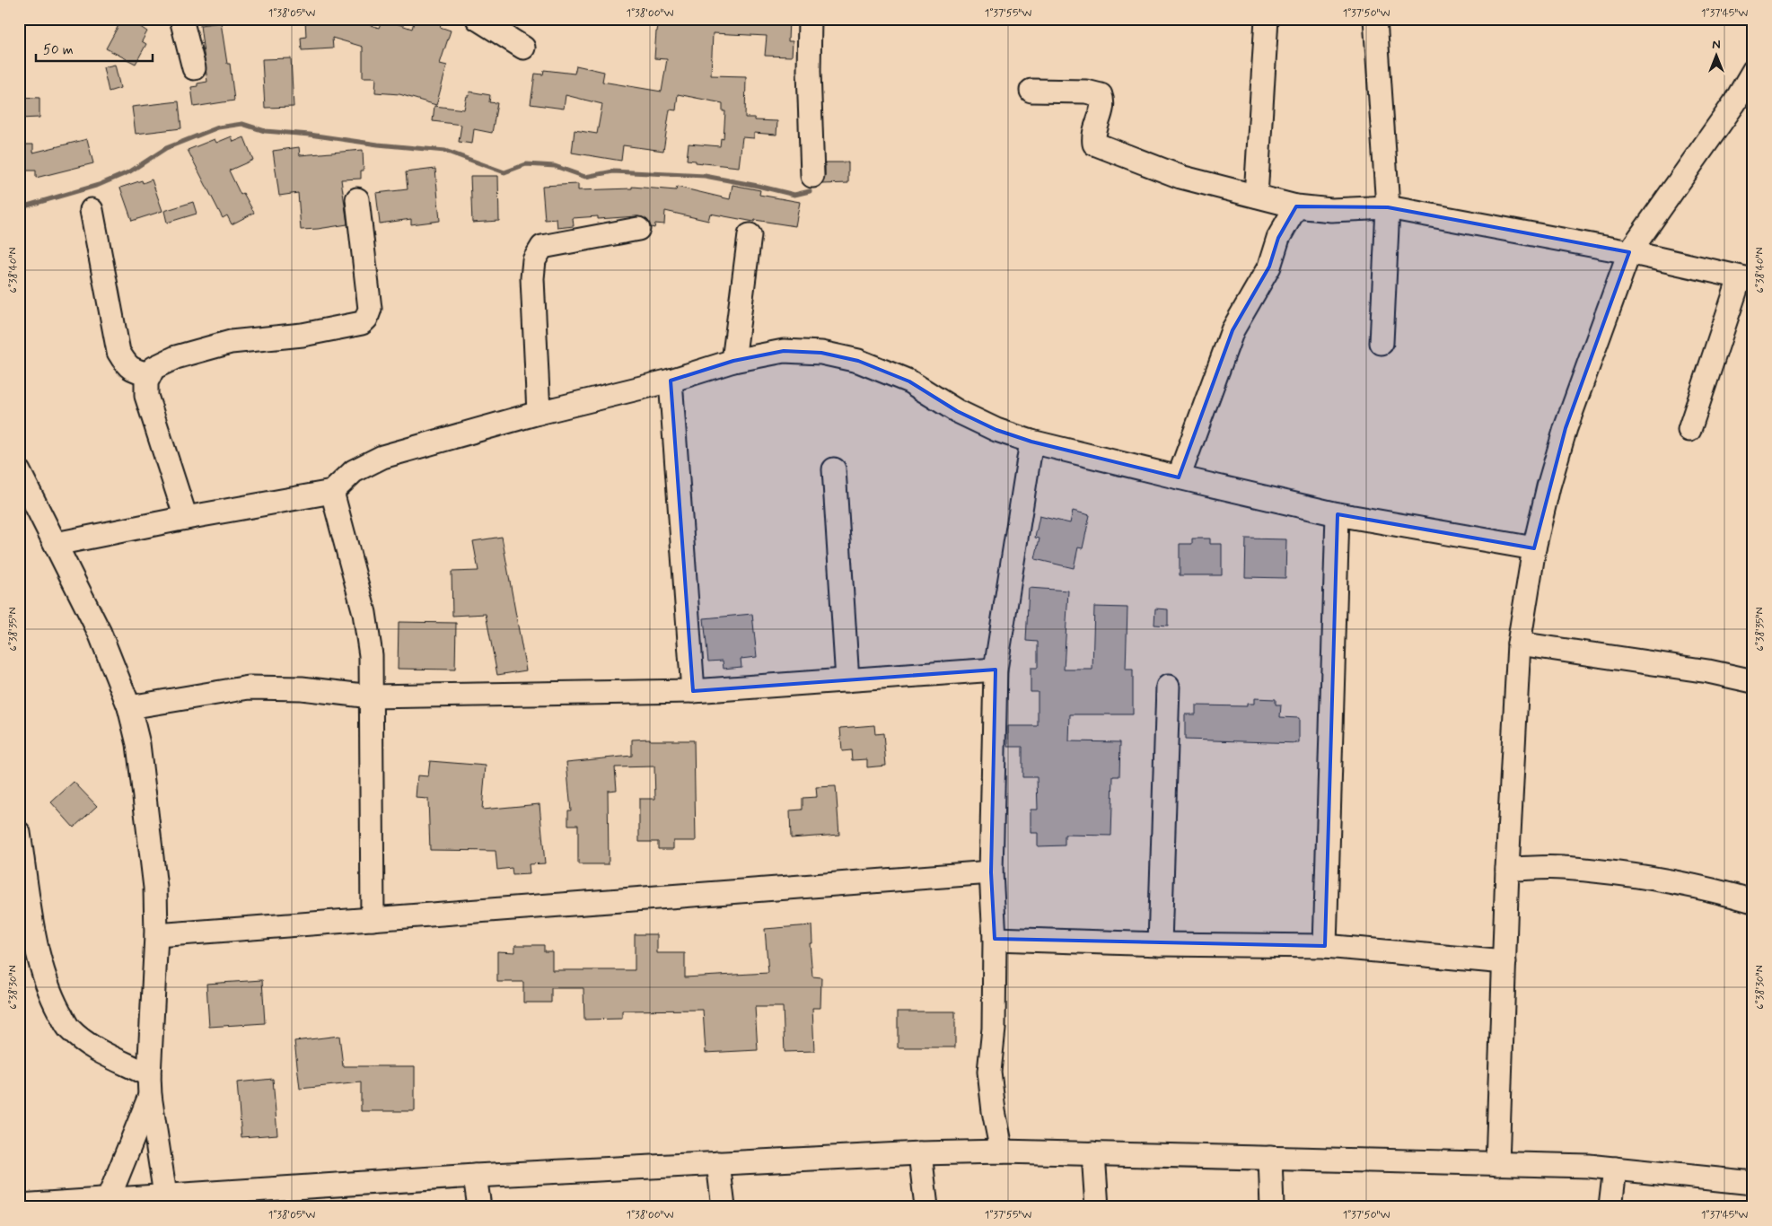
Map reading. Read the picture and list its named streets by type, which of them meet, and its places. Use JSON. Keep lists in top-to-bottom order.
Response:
{
  "scale_bar": "50 m",
  "north": "top",
  "coordinates": [
    "1°38'05\"W",
    "1°38'00\"W",
    "1°37'55\"W",
    "1°37'50\"W",
    "1°37'45\"W",
    "6°38'40\"N",
    "6°38'35\"N",
    "6°38'30\"N"
  ]
}
